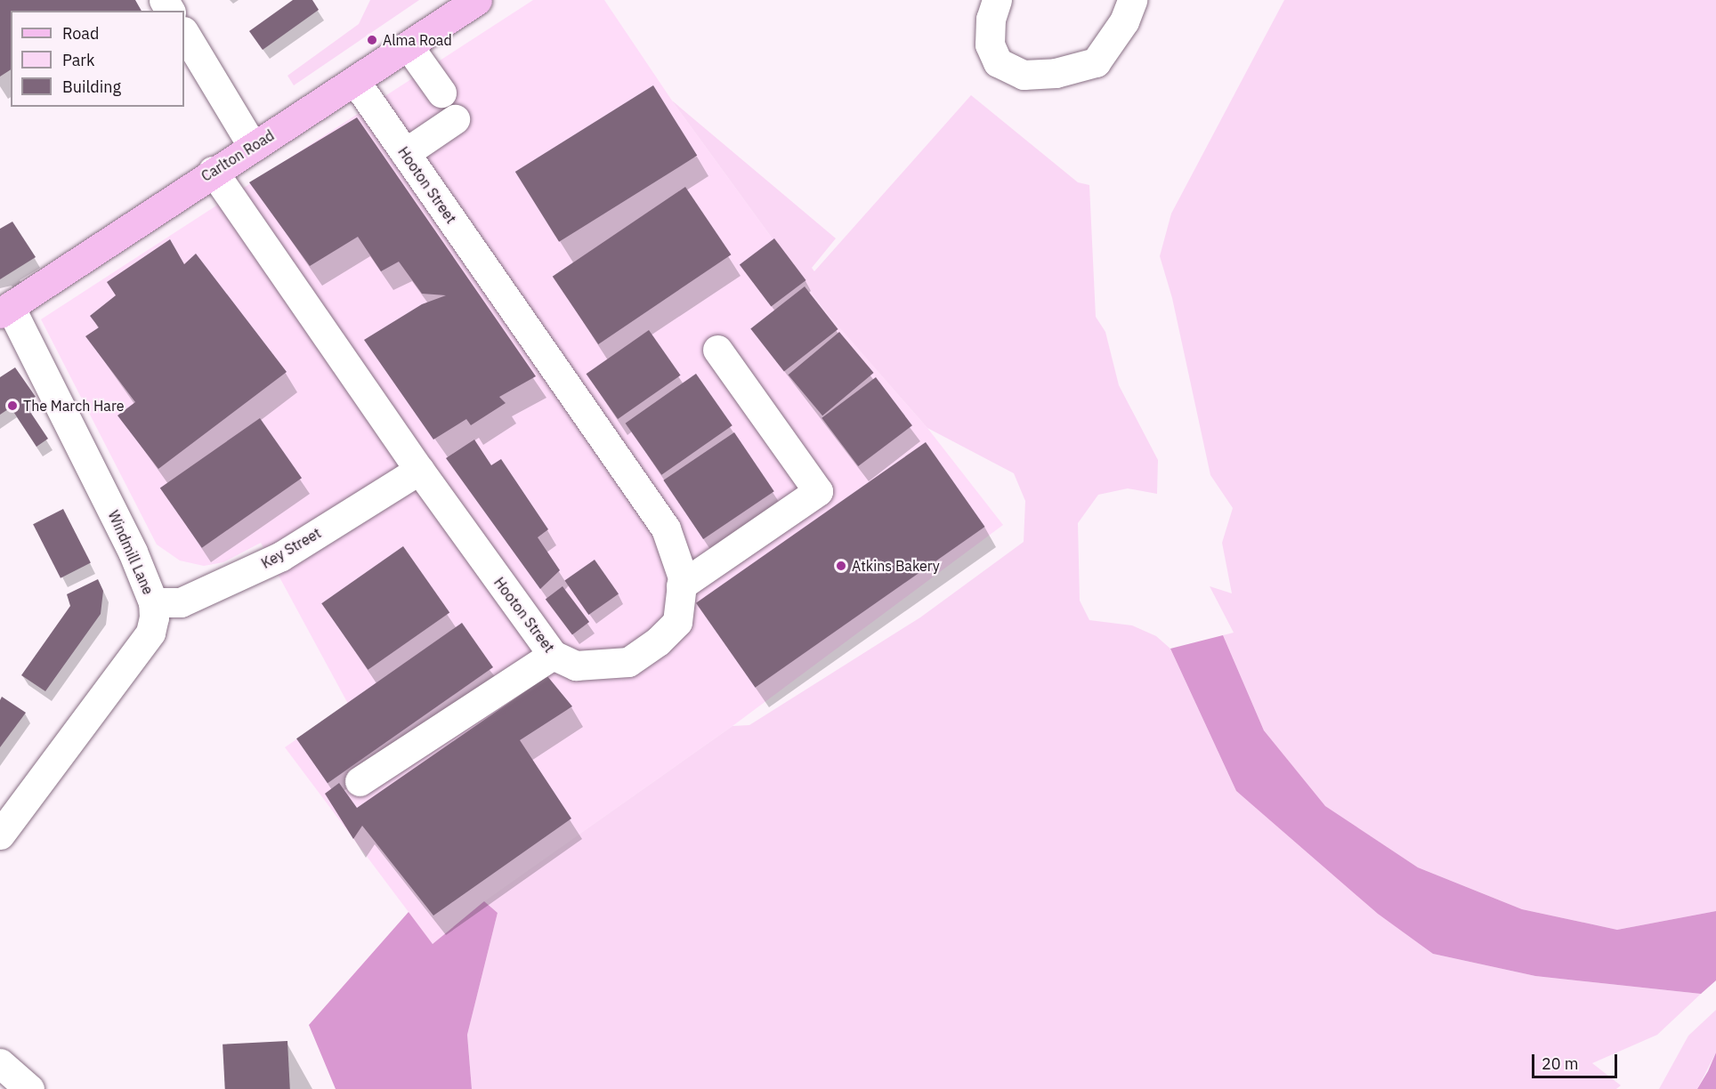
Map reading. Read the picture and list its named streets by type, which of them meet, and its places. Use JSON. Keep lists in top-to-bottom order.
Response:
{
  "streets": {
    "main road": ["Carlton Road"],
    "street": ["Hooton Street", "Key Street", "Windmill Lane"]
  },
  "crossings": [
    ["Carlton Road", "Hooton Street"],
    ["Carlton Road", "Windmill Lane"],
    ["Hooton Street", "Key Street"],
    ["Key Street", "Windmill Lane"]
  ],
  "places": ["Alma Road", "The March Hare", "Atkins Bakery"],
  "legend": ["Road", "Park", "Building"],
  "scale_bar": "20 m"
}
